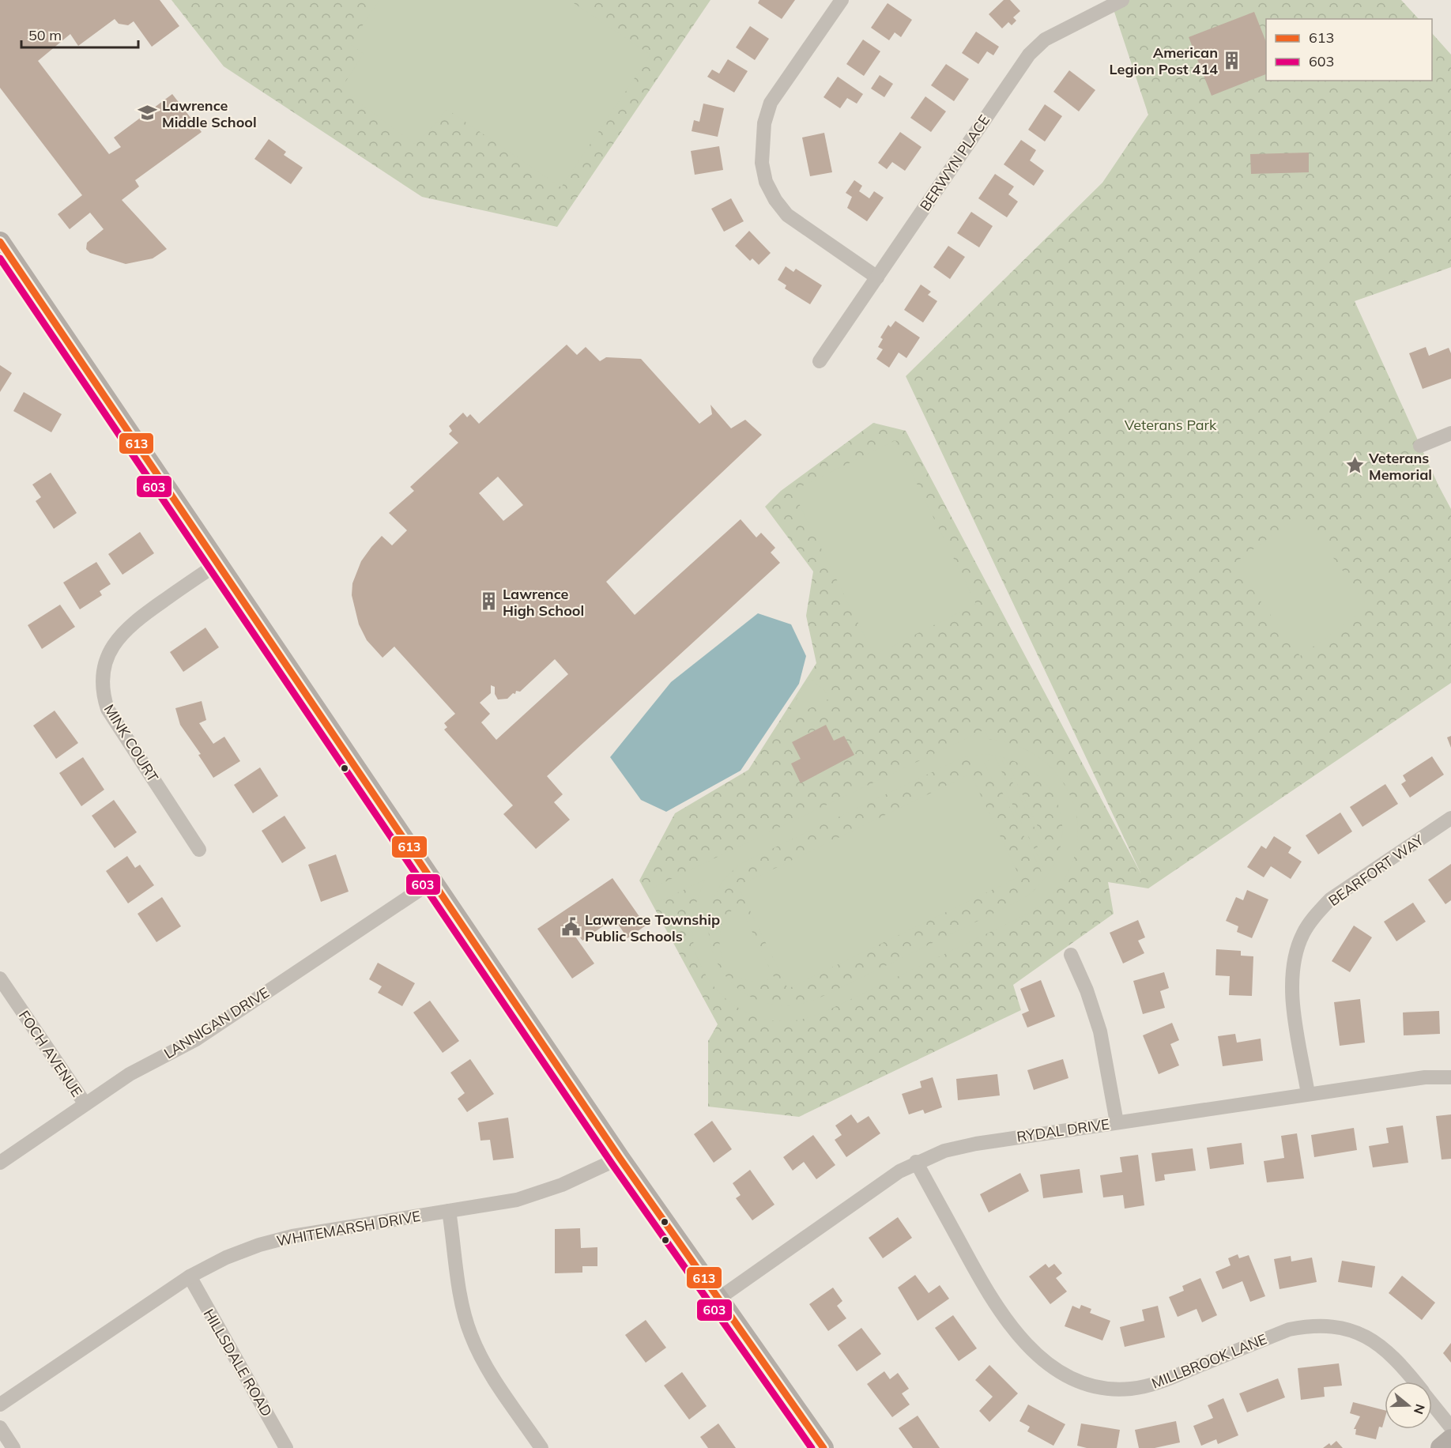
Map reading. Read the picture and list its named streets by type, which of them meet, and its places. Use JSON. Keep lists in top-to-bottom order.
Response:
{
  "streets": {
    "street": [
      "BERWYN PLACE",
      "MINK COURT",
      "BEARFORT WAY",
      "LANNIGAN DRIVE",
      "FOCH AVENUE",
      "RYDAL DRIVE",
      "WHITEMARSH DRIVE",
      "MILLBROOK LANE",
      "HILLSDALE ROAD"
    ]
  },
  "crossings": [
    ["BEARFORT WAY", "RYDAL DRIVE"],
    ["LANNIGAN DRIVE", "FOCH AVENUE"],
    ["RYDAL DRIVE", "MILLBROOK LANE"],
    ["WHITEMARSH DRIVE", "HILLSDALE ROAD"]
  ],
  "parks": ["Veterans Park"],
  "places": {
    "building": ["American Legion Post 414", "Lawrence High School"],
    "school or university": ["Lawrence Middle School"],
    "place": ["Veterans Memorial"],
    "public building": ["Lawrence Township Public Schools"]
  },
  "lines": ["transit line 613", "transit line 603"],
  "legend": ["613", "603"],
  "scale_bar": "50 m",
  "north": "right"
}
